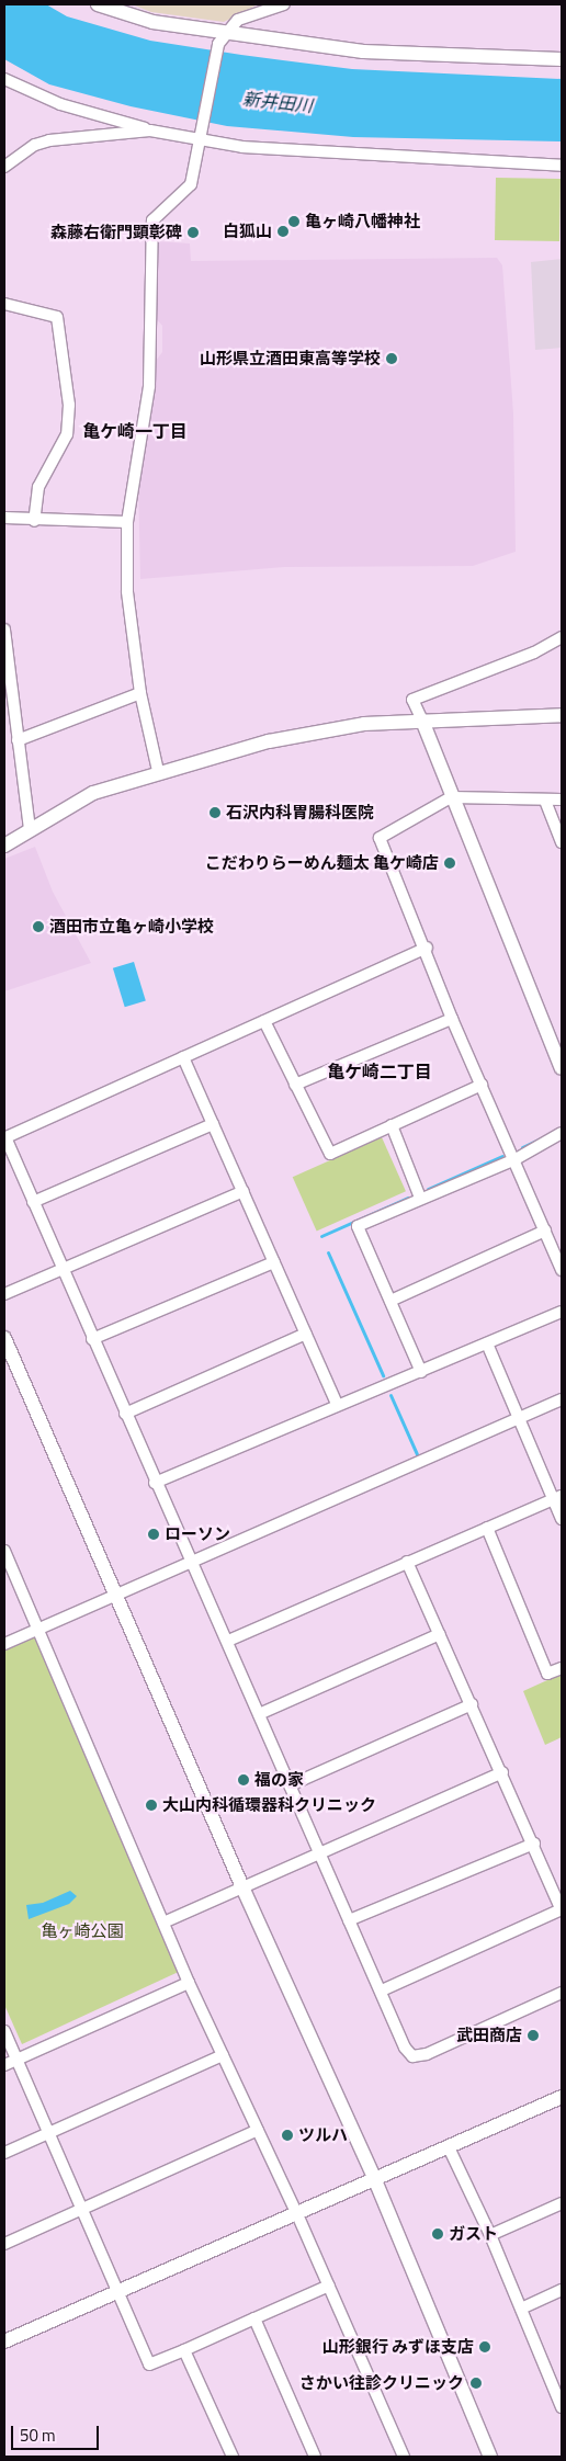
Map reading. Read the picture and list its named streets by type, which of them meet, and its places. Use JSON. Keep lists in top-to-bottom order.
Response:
{
  "districts": ["亀ケ崎一丁目", "亀ケ崎二丁目"],
  "water": ["新井田川"],
  "parks": ["亀ヶ崎公園"],
  "places": [
    "亀ヶ崎八幡神社",
    "白狐山",
    "森藤右衛門顕彰碑",
    "山形県立酒田東高等学校",
    "石沢内科胃腸科医院",
    "こだわりらーめん麺太 亀ケ崎店",
    "酒田市立亀ヶ崎小学校",
    "ローソン",
    "福の家",
    "大山内科循環器科クリニック",
    "武田商店",
    "ツルハ",
    "ガスト",
    "山形銀行 みずほ支店",
    "さかい往診クリニック"
  ],
  "scale_bar": "50 m"
}
